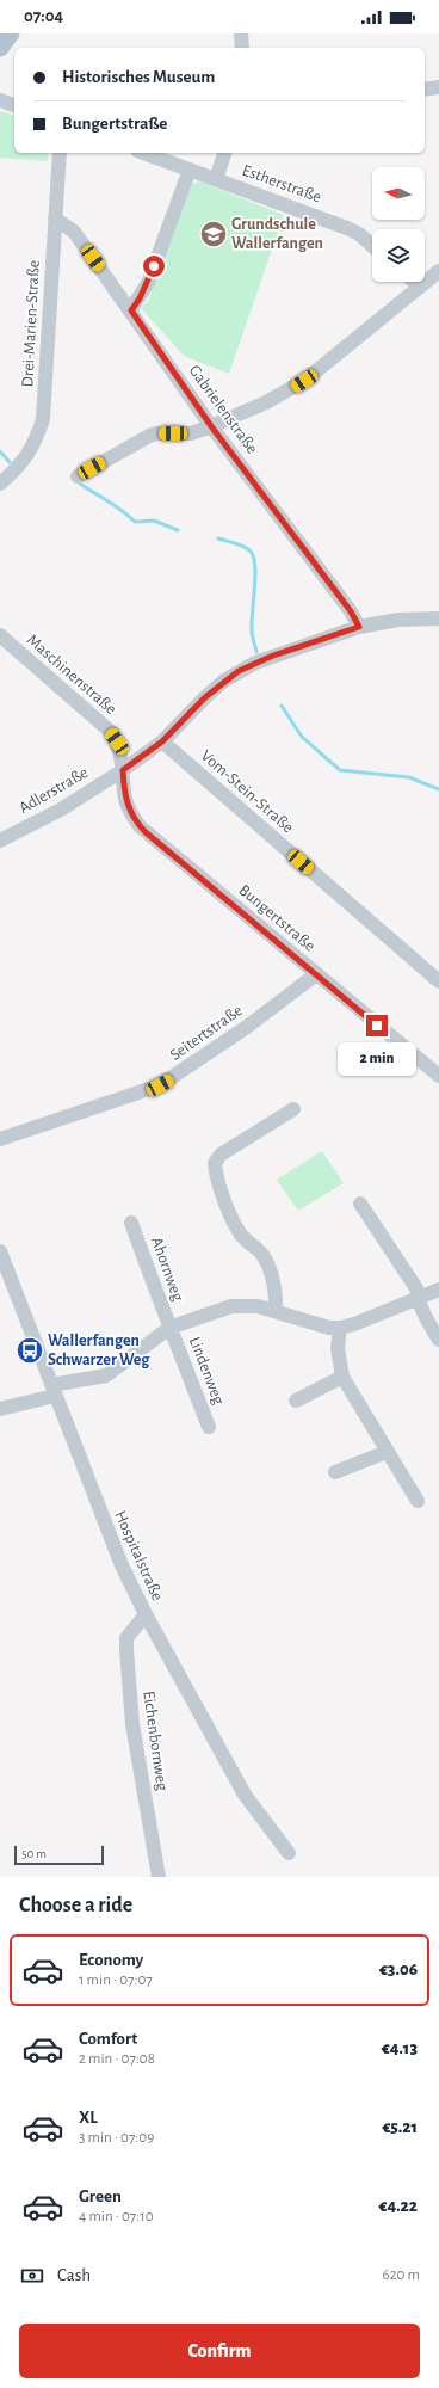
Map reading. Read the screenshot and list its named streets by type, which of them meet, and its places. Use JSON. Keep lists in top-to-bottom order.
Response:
{
  "streets": {
    "street": [
      "Estherstraße",
      "Drei-Marien-Straße",
      "Gabrielenstraße",
      "Maschinenstraße",
      "Adlerstraße",
      "Vom-Stein-Straße",
      "Bungertstraße",
      "Seitertstraße",
      "Ahornweg",
      "Lindenweg",
      "Hospitalstraße",
      "Eichenbornweg"
    ]
  },
  "crossings": [
    ["Drei-Marien-Straße", "Gabrielenstraße"],
    ["Gabrielenstraße", "Adlerstraße"],
    ["Maschinenstraße", "Adlerstraße"],
    ["Maschinenstraße", "Bungertstraße"],
    ["Adlerstraße", "Vom-Stein-Straße"],
    ["Adlerstraße", "Bungertstraße"],
    ["Bungertstraße", "Seitertstraße"],
    ["Ahornweg", "Lindenweg"],
    ["Hospitalstraße", "Eichenbornweg"]
  ],
  "places": {
    "school or university": ["Grundschule Wallerfangen"],
    "bus stop": ["Wallerfangen Schwarzer Weg"]
  },
  "scale_bar": "50 m",
  "north": "left",
  "page": {
    "status": "07:04",
    "banner": ["Historisches Museum", "Bungertstraße"],
    "bubble": "2 min",
    "scale": "50 m",
    "heading": "Choose a ride",
    "list": [
      {
        "name": "Economy",
        "note": "1 min · 07:07",
        "value": "€3.06"
      },
      {
        "name": "Comfort",
        "note": "2 min · 07:08",
        "value": "€4.13"
      },
      {
        "name": "XL",
        "note": "3 min · 07:09",
        "value": "€5.21"
      },
      {
        "name": "Green",
        "note": "4 min · 07:10",
        "value": "€4.22"
      }
    ],
    "pay": ["Cash", "620 m"],
    "buttons": "Confirm"
  }
}
